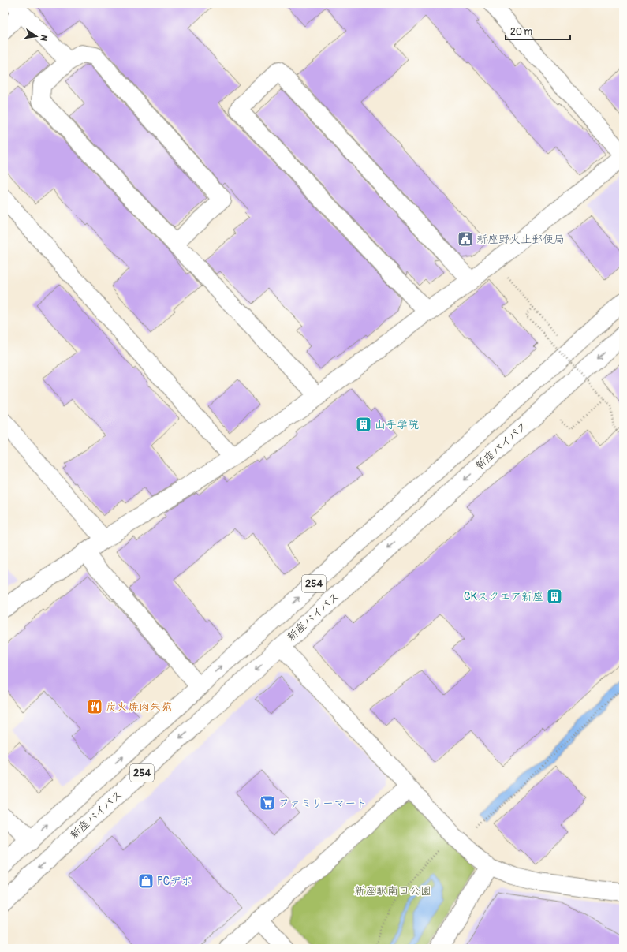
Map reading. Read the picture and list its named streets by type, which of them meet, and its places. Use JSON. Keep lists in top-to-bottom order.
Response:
{
  "streets": {
    "main road": ["新座バイパス", "254"]
  },
  "parks": ["新座駅南口公園"],
  "places": {
    "public building": ["新座野火止郵便局"],
    "building": ["山手学院", "CKスクエア新座"],
    "restaurant": ["炭火焼肉朱苑"],
    "supermarket": ["ファミリーマート"],
    "shop": ["PCデポ"]
  },
  "scale_bar": "20 m",
  "north": "right"
}
